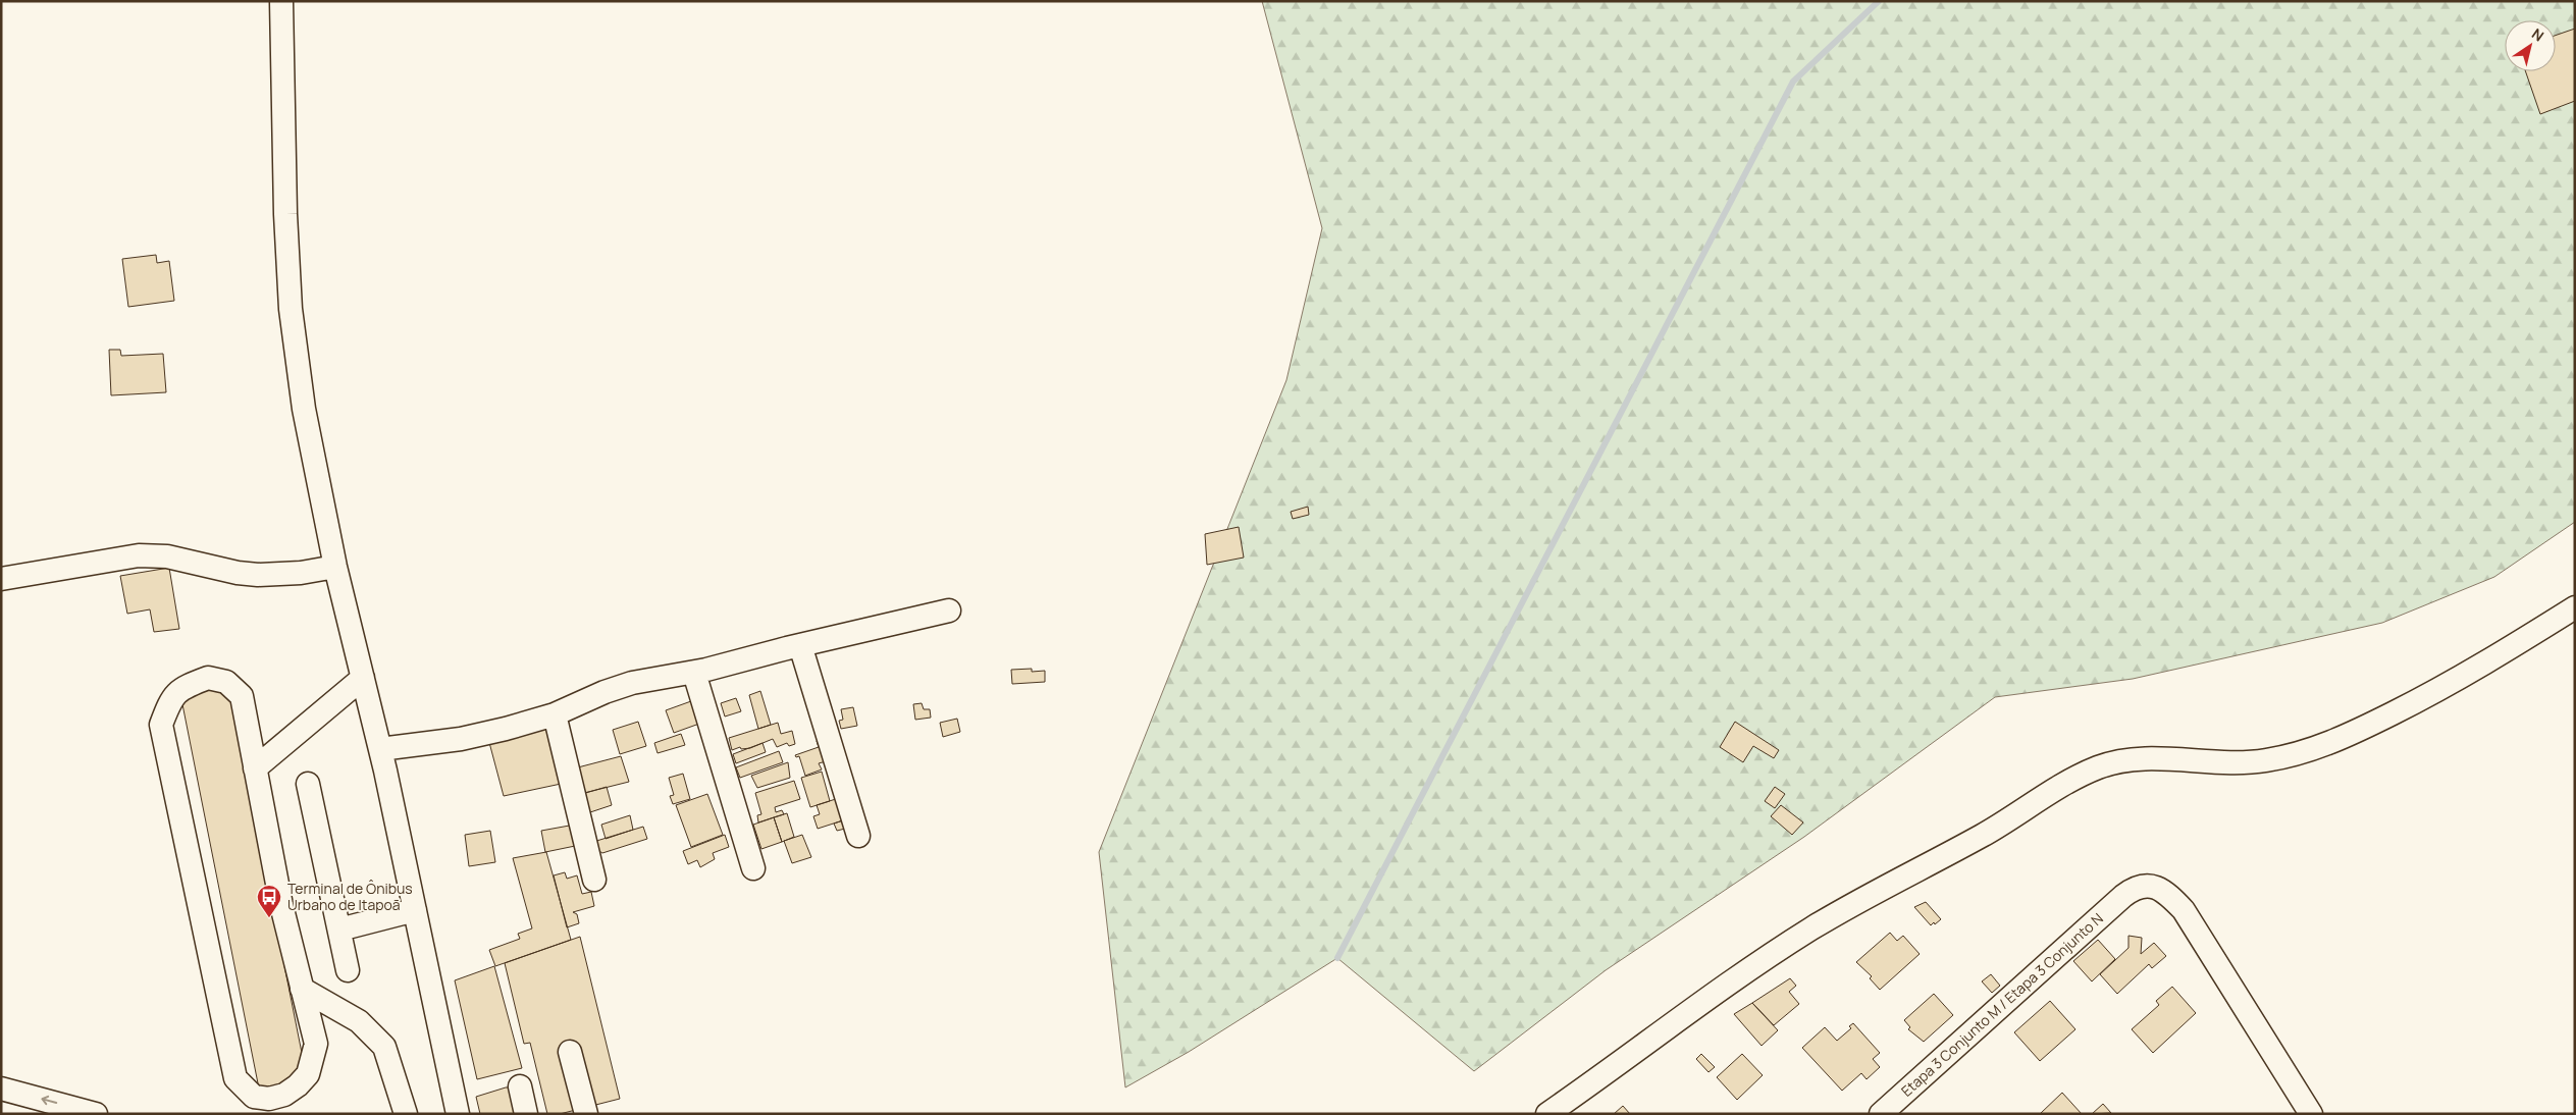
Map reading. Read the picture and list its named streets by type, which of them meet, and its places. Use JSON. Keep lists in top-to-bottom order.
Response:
{
  "streets": {
    "street": ["Etapa 3 Conjunto M / Etapa 3 Conjunto N"]
  },
  "places": {
    "bus stop": ["Terminal de Ônibus Urbano de Itapoã"]
  },
  "north": "top right"
}
